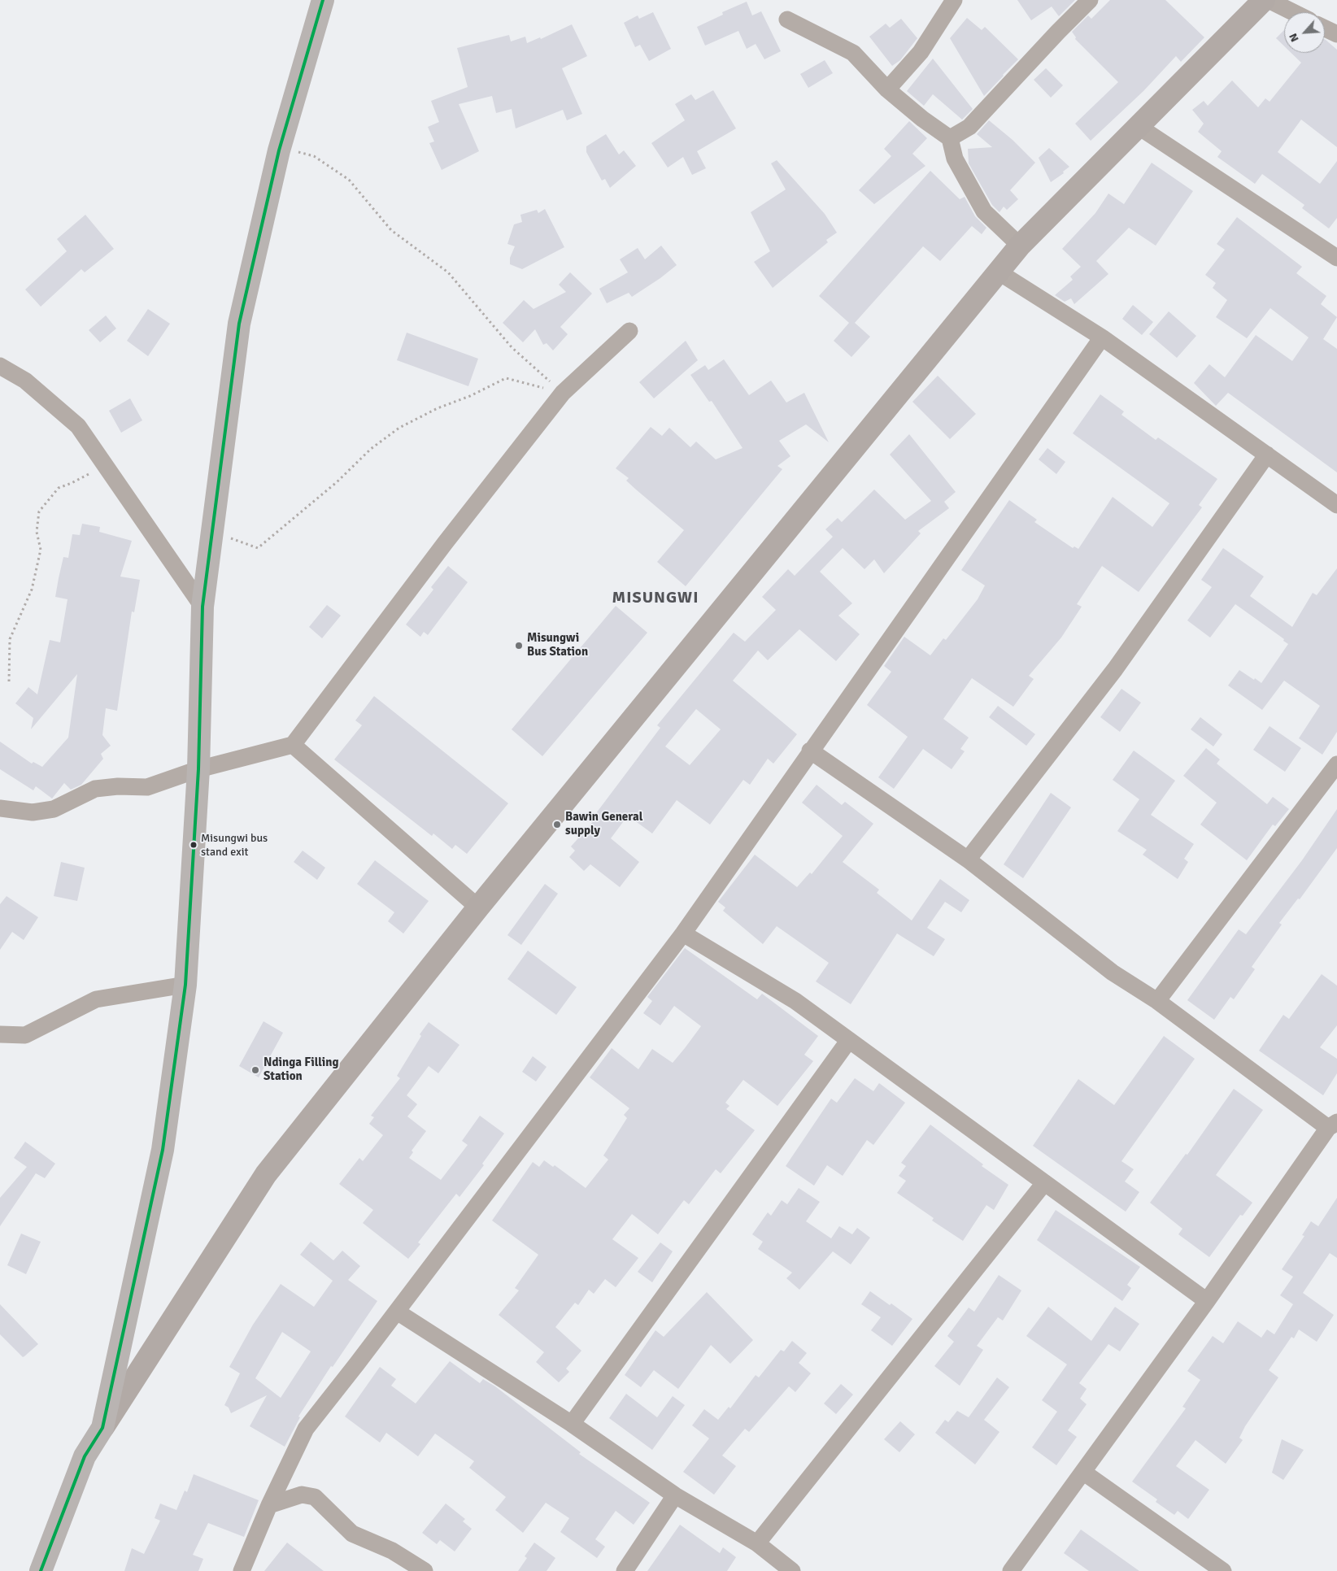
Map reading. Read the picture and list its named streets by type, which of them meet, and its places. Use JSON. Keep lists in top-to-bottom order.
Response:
{
  "districts": ["MISUNGWI"],
  "places": [
    "Misungwi Bus Station",
    "Bawin General supply",
    "Misungwi bus stand exit",
    "Ndinga Filling Station"
  ],
  "north": "bottom left"
}
